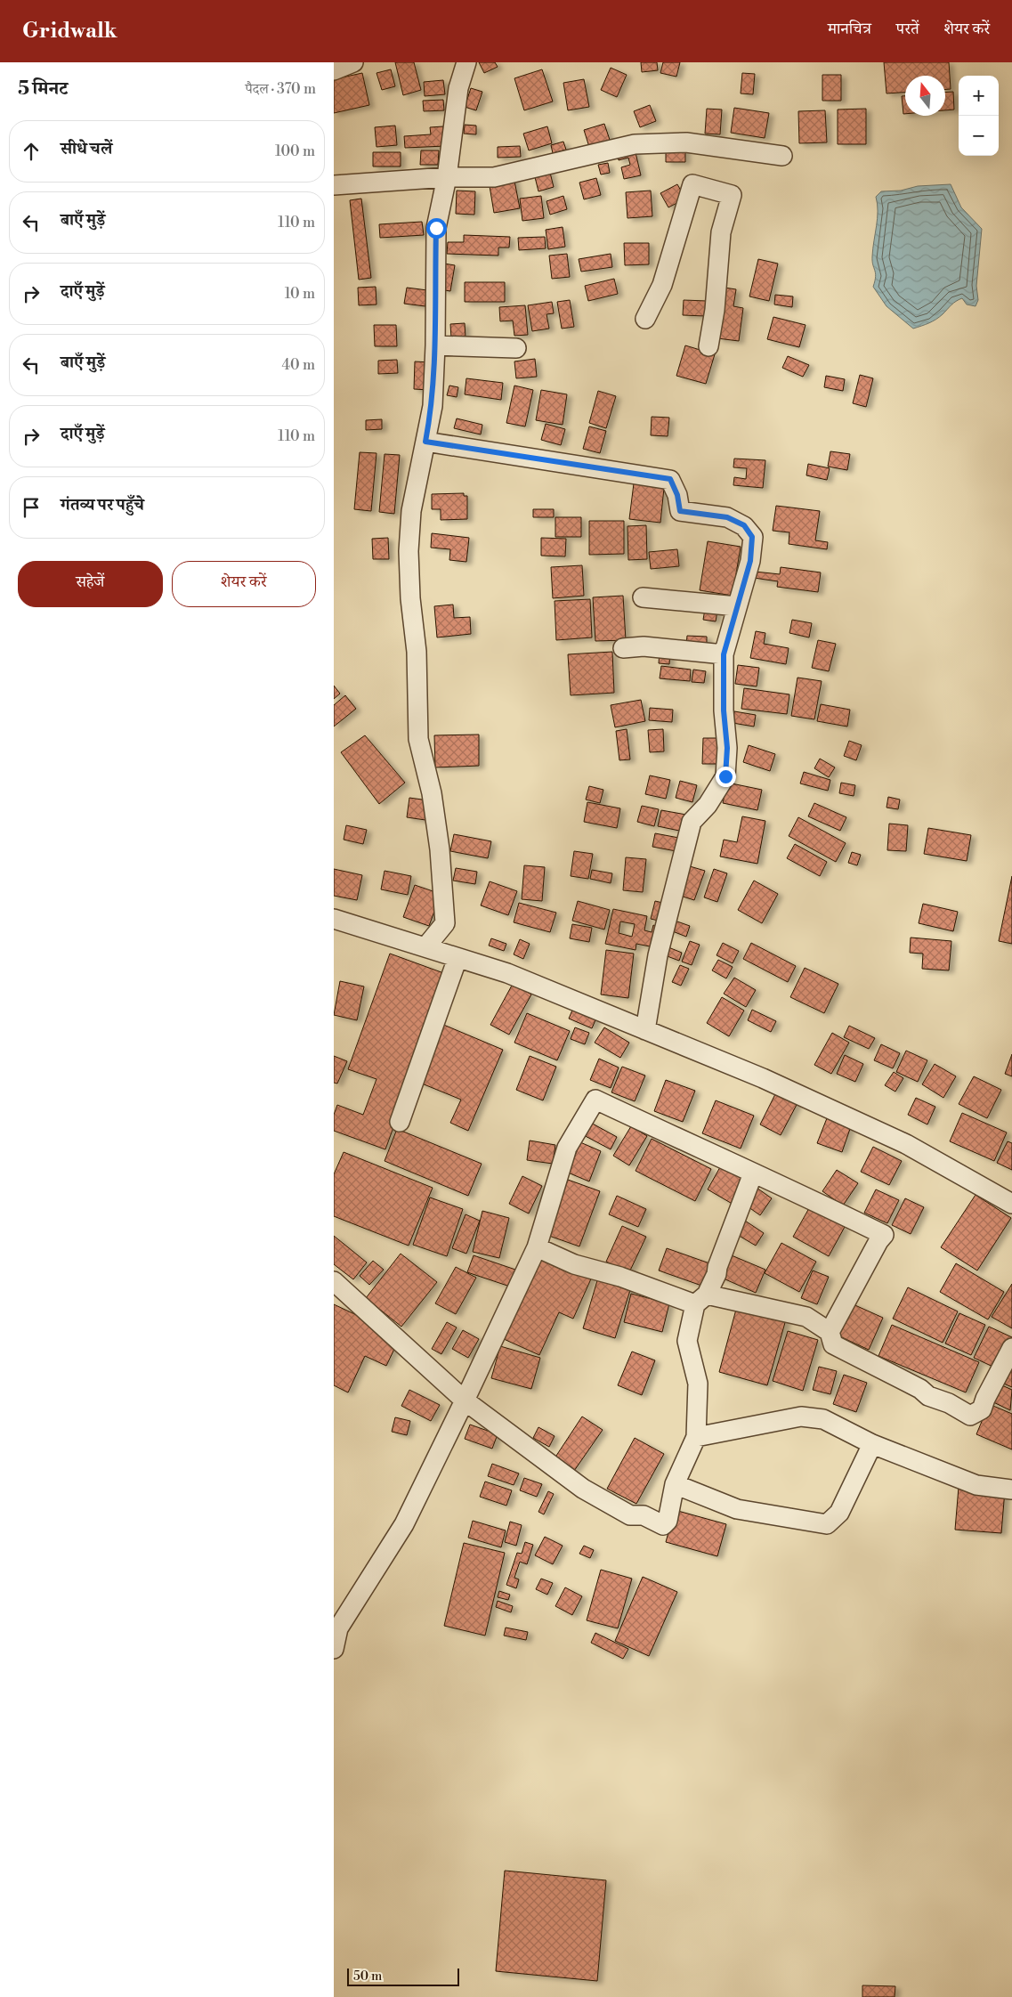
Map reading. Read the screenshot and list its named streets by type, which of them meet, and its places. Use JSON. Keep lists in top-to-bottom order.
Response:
{
  "scale_bar": "50 m",
  "north": "top",
  "page": {
    "header": "Gridwalk",
    "nav": ["मानचित्र", "परतें", "शेयर करें"],
    "heading": ["5 मिनट", "पैदल · 370 m"],
    "map_buttons": ["+", "−"],
    "list": [
      ["सीधे चलें", "100 m"],
      ["बाएँ मुड़ें", "110 m"],
      ["दाएँ मुड़ें", "10 m"],
      ["बाएँ मुड़ें", "40 m"],
      ["दाएँ मुड़ें", "110 m"],
      "गंतव्य पर पहुँचे"
    ],
    "buttons": ["सहेजें", "शेयर करें"],
    "scale": "50 m"
  }
}
